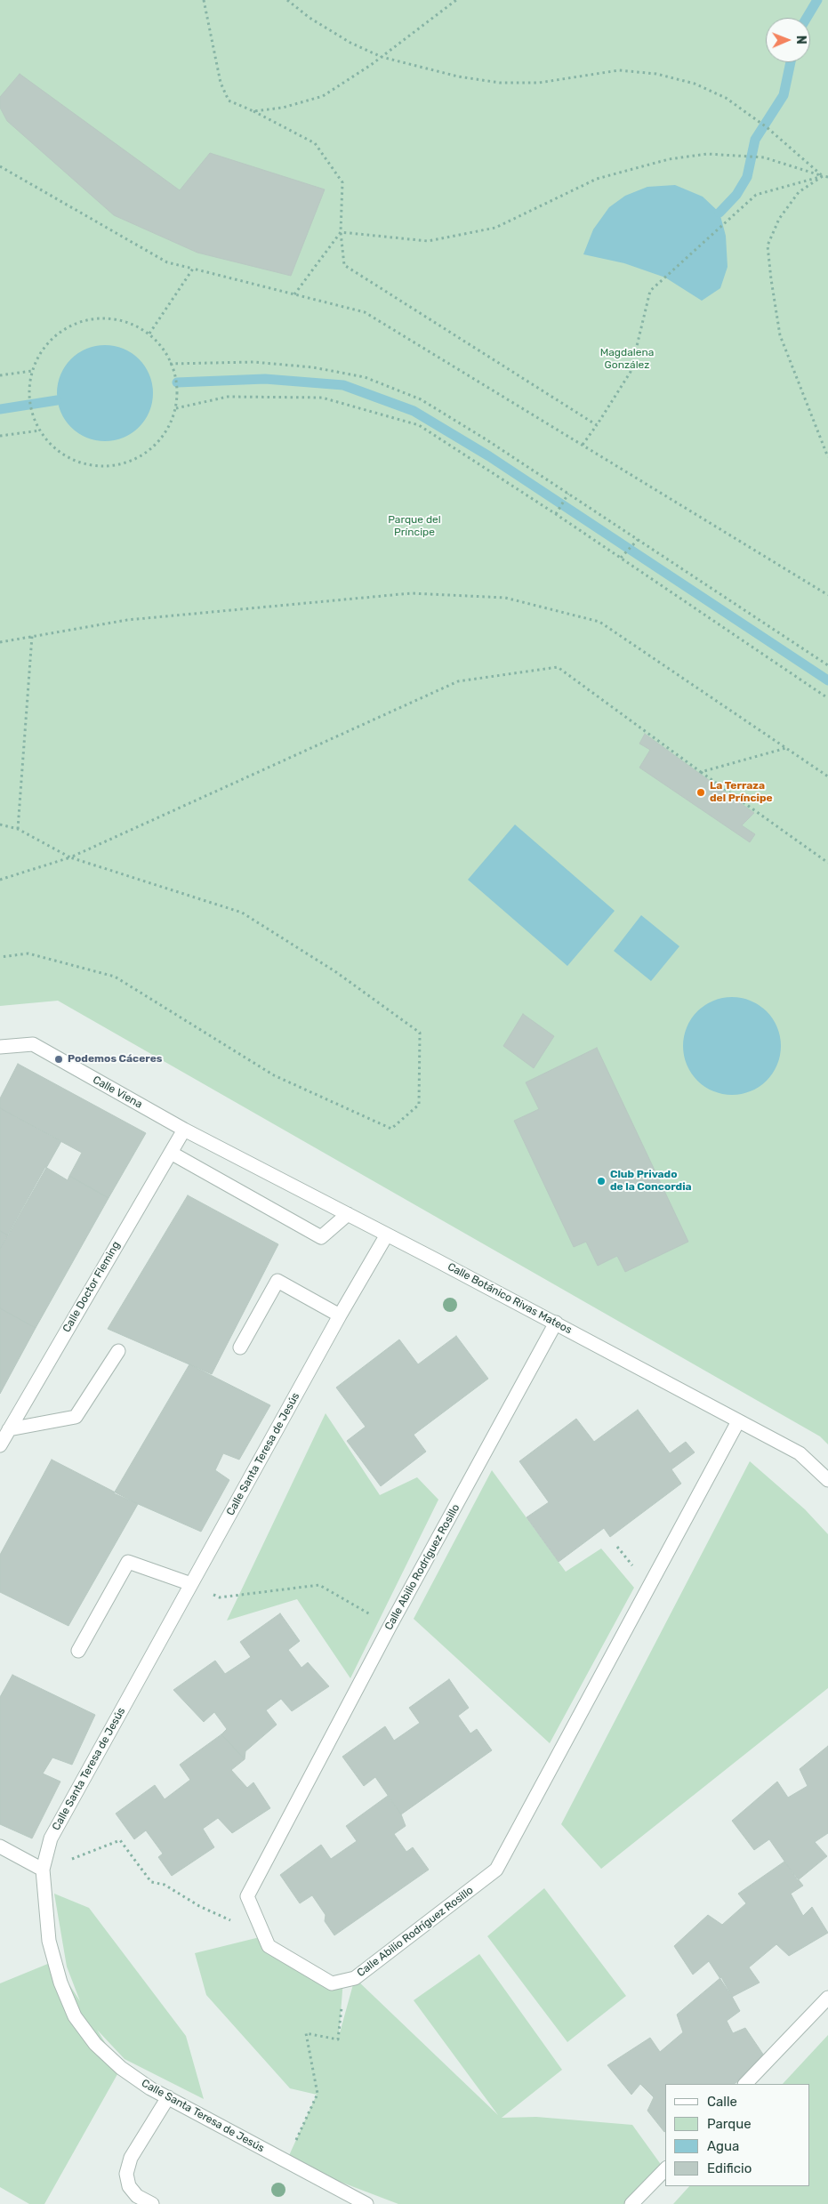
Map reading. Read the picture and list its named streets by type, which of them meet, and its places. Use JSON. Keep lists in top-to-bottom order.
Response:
{
  "streets": {
    "street": [
      "Calle Viena",
      "Calle Doctor Fleming",
      "Calle Botánico Rivas Mateos",
      "Calle Santa Teresa de Jesús",
      "Calle Abilio Rodríguez Rosillo"
    ]
  },
  "crossings": [
    ["Calle Viena", "Calle Doctor Fleming"],
    ["Calle Viena", "Calle Botánico Rivas Mateos"],
    ["Calle Doctor Fleming", "Calle Botánico Rivas Mateos"],
    ["Calle Botánico Rivas Mateos", "Calle Santa Teresa de Jesús"],
    ["Calle Botánico Rivas Mateos", "Calle Abilio Rodríguez Rosillo"]
  ],
  "parks": ["Magdalena González", "Parque del Príncipe"],
  "places": ["La Terraza del Príncipe", "Podemos Cáceres", "Club Privado de la Concordia"],
  "legend": [
    "Calle",
    "Parque",
    "Agua",
    "Edificio"
  ],
  "north": "right"
}
